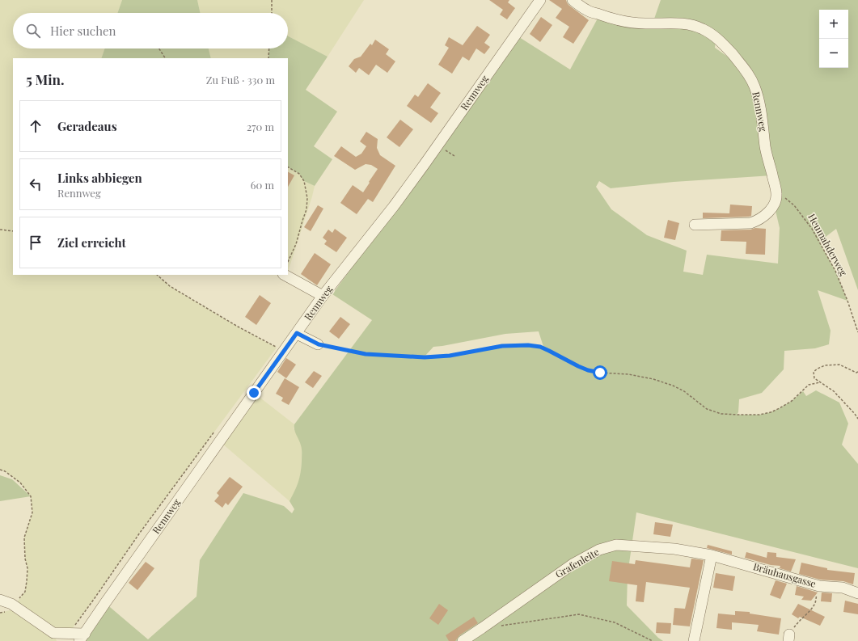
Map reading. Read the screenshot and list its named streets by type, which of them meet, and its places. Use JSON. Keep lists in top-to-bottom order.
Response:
{
  "streets": {
    "street": ["Rennweg", "Grafenleite", "Bräuhausgasse"],
    "path": ["Heumahderweg"]
  },
  "crossings": [
    ["Rennweg", "Heumahderweg"],
    ["Grafenleite", "Bräuhausgasse"]
  ],
  "page": {
    "map_buttons": ["+", "−"],
    "search": "Hier suchen",
    "heading": ["5 Min.", "Zu Fuß · 330 m"],
    "list": [
      ["Geradeaus", "270 m"],
      ["Links abbiegen", "Rennweg", "60 m"],
      "Ziel erreicht"
    ]
  }
}
